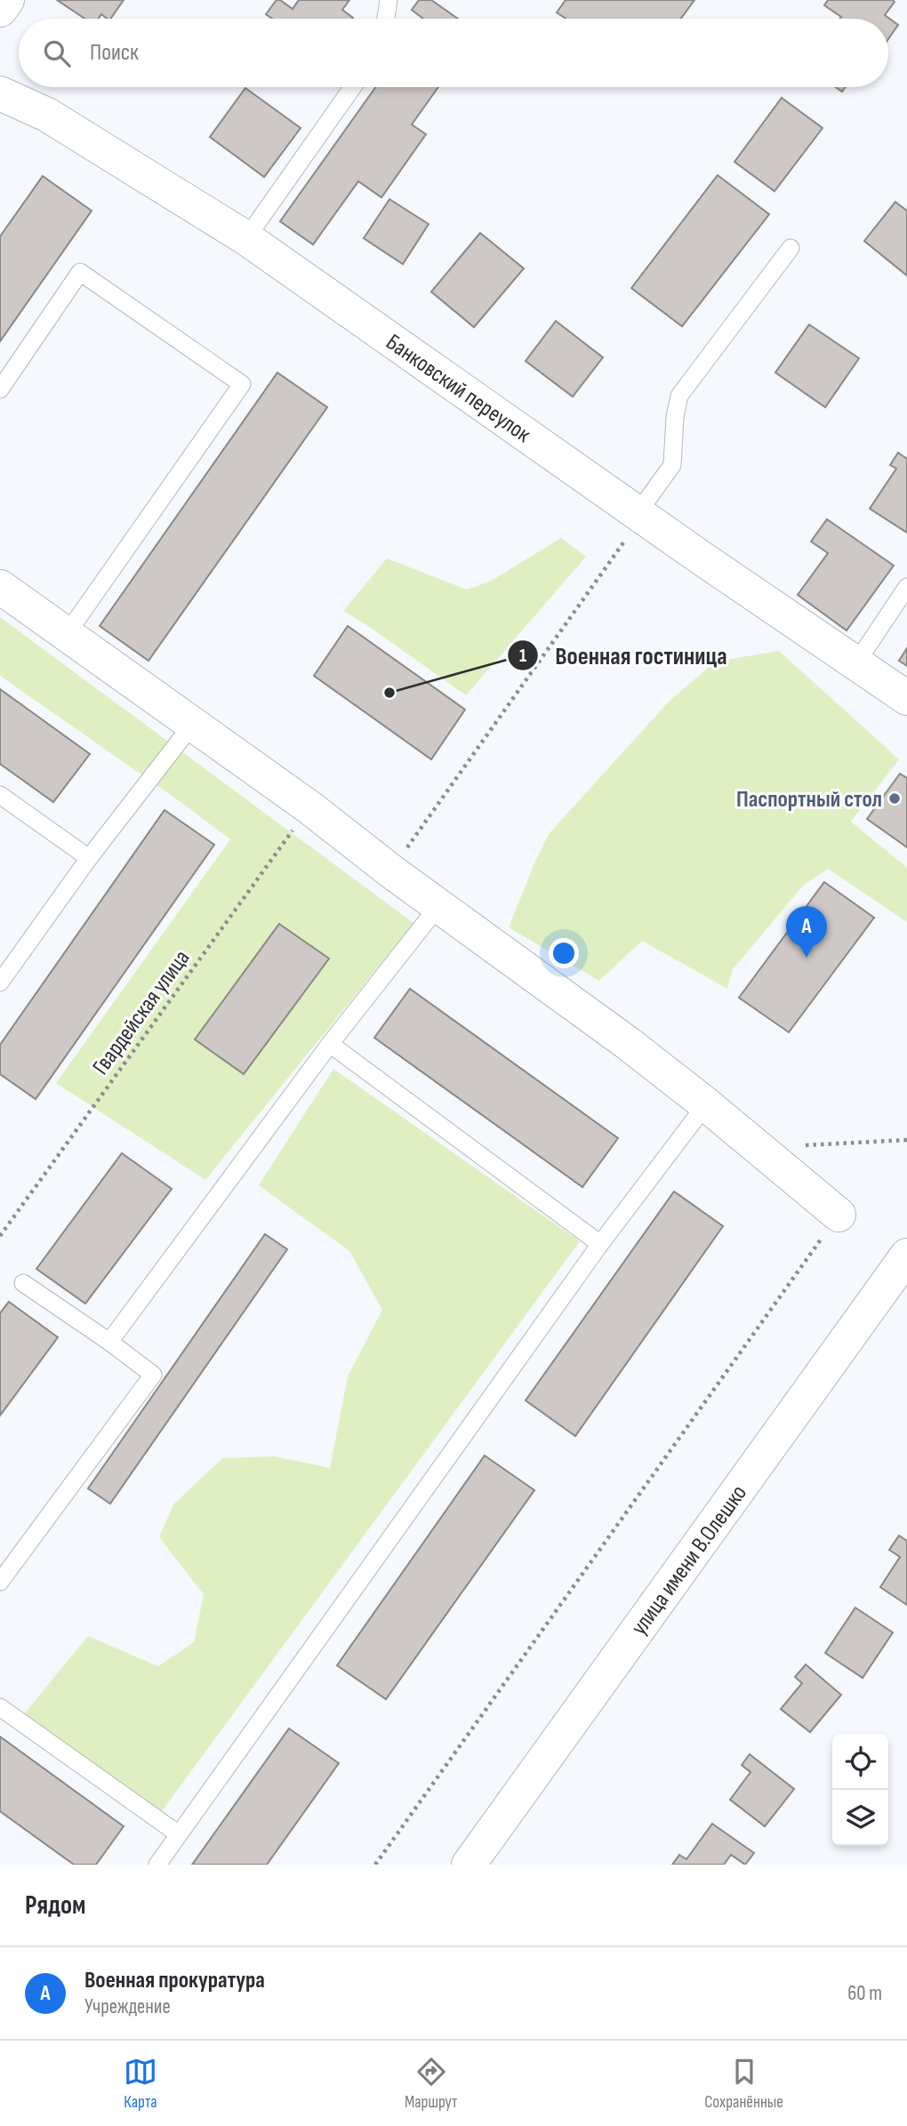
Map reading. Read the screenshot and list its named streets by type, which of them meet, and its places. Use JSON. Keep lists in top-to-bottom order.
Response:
{
  "streets": {
    "street": ["Банковский переулок", "улица имени В.Олешко"],
    "path": ["Гвардейская улица"]
  },
  "places": ["Военная гостиница", "Паспортный стол"],
  "page": {
    "search": "Поиск",
    "pins": "A",
    "heading": "Рядом",
    "list": [
      {
        "mark": "A",
        "name": "Военная прокуратура",
        "note": "Учреждение",
        "value": "60 m"
      }
    ],
    "nav": ["Карта", "Маршрут", "Сохранённые"]
  }
}
